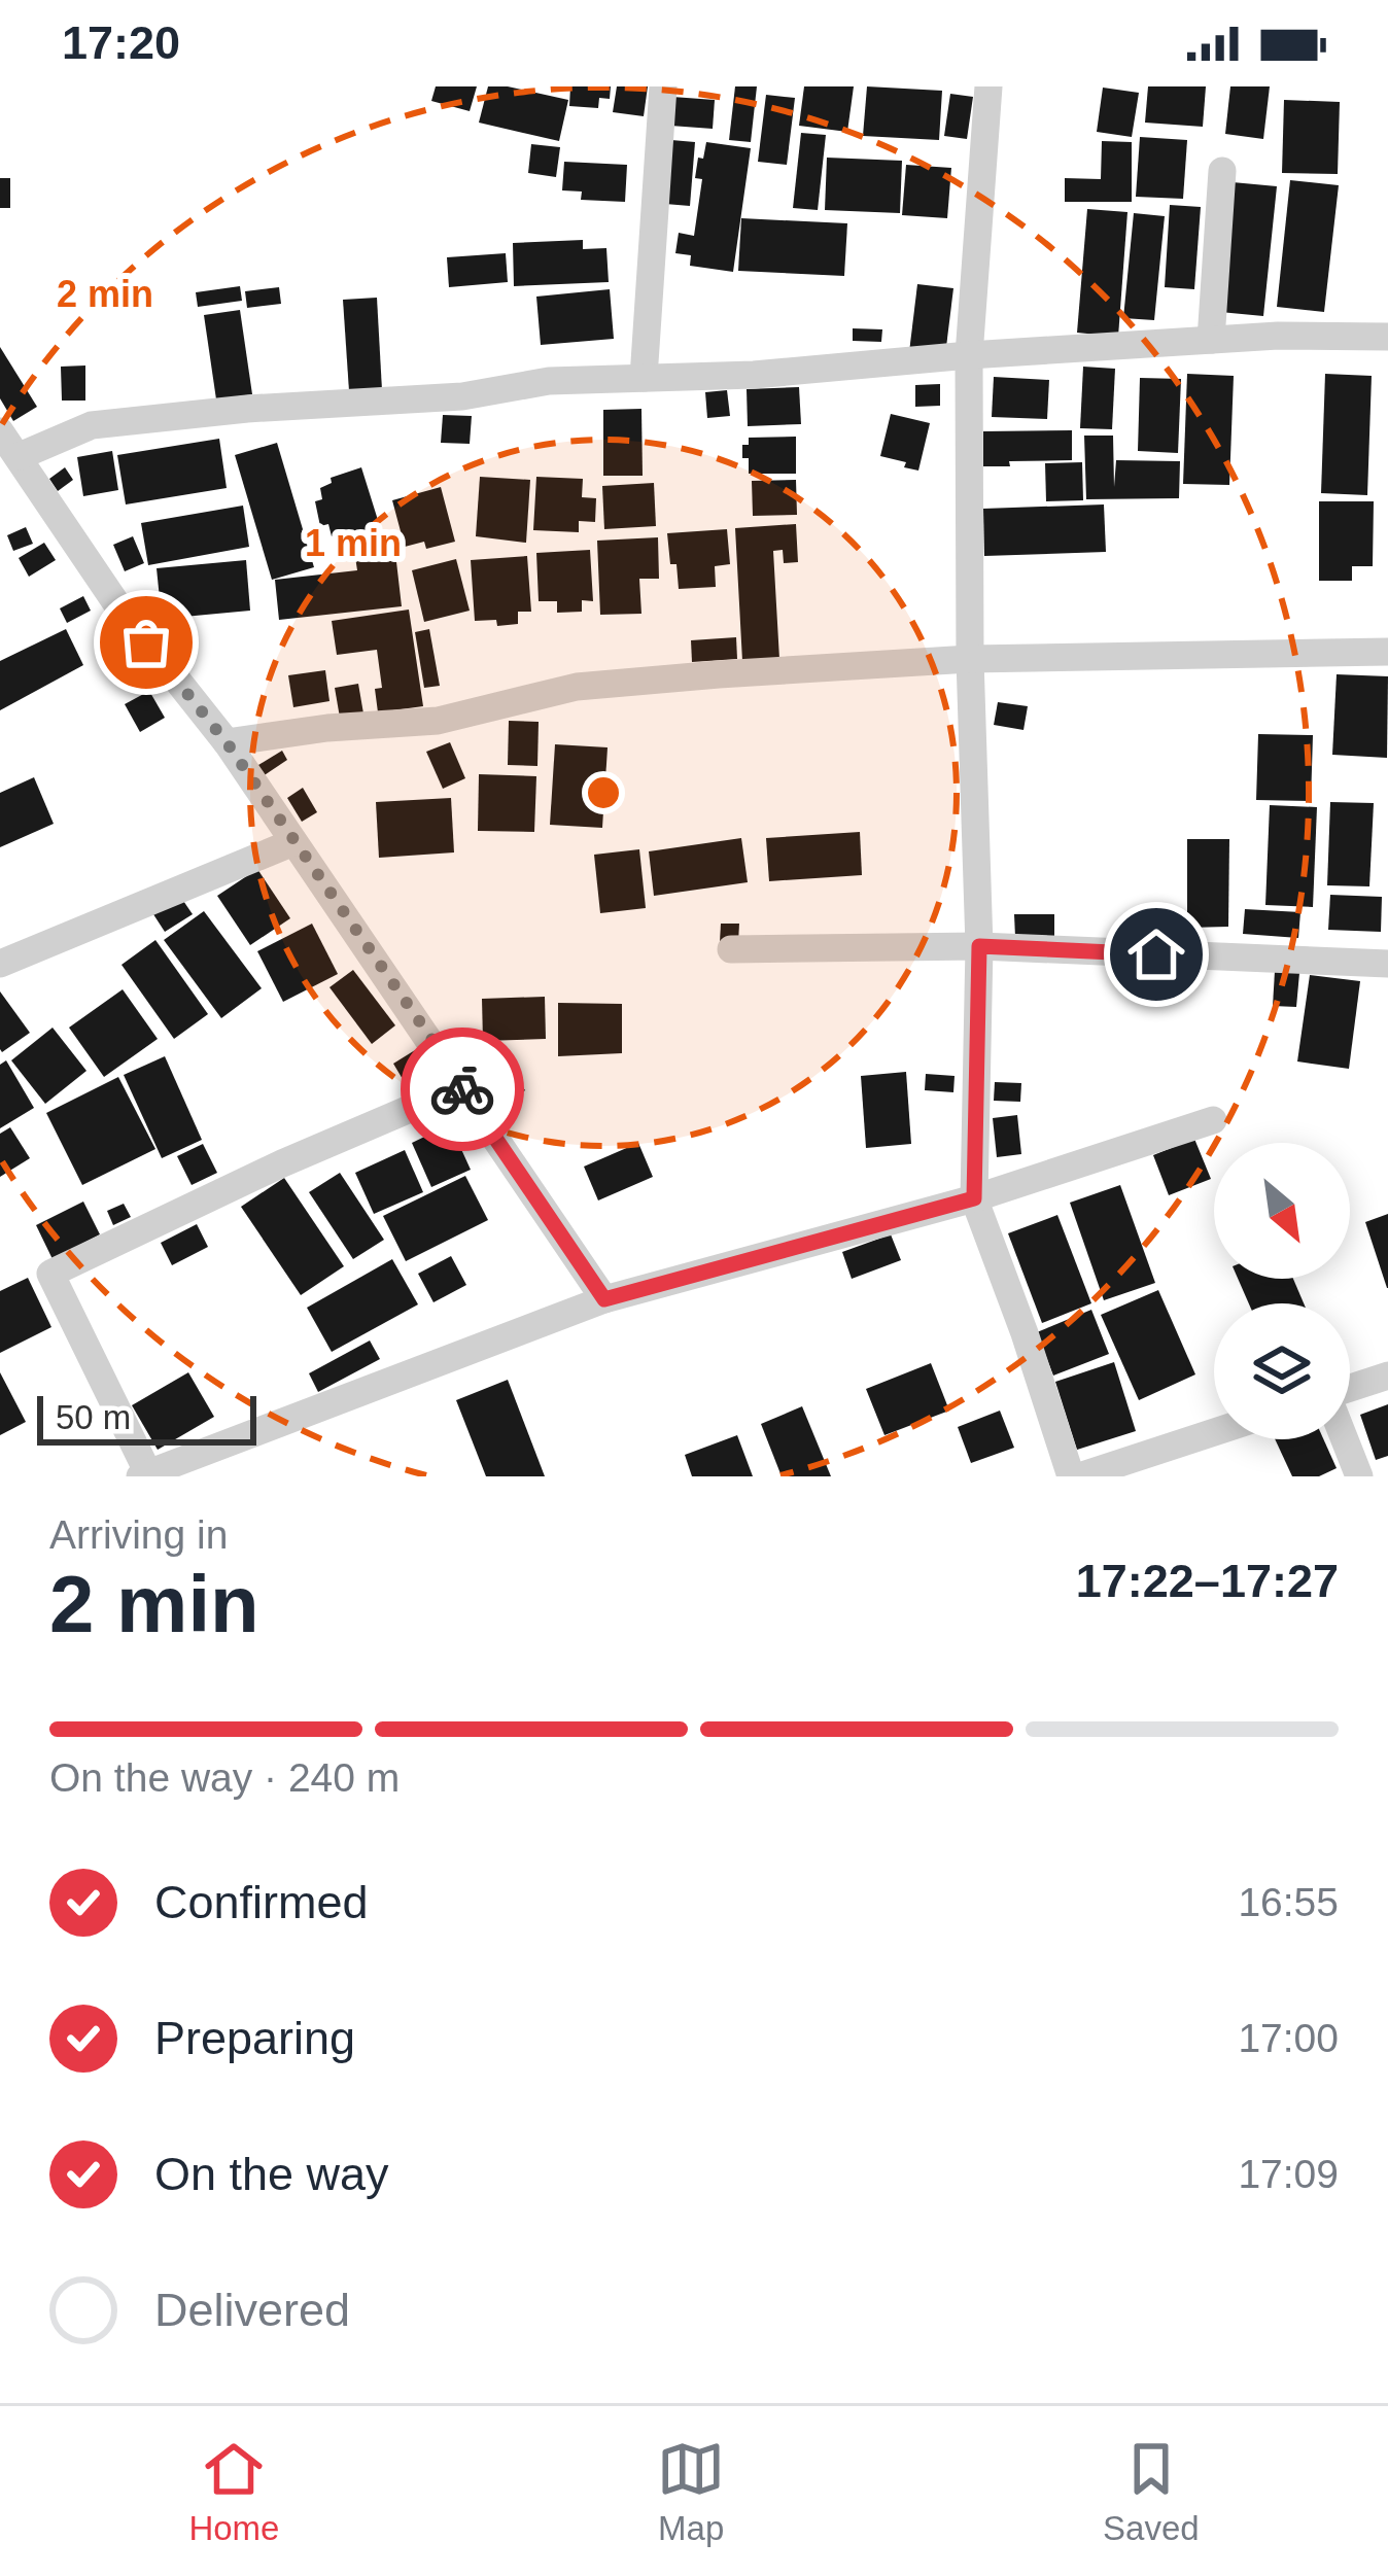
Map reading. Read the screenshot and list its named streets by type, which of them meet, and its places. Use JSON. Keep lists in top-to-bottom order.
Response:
{
  "scale_bar": "50 m",
  "north": "bottom right",
  "page": {
    "status": "17:20",
    "scale": "50 m",
    "heading": ["2 min", "Arriving in", "17:22–17:27"],
    "bar": "On the way · 240 m",
    "list": [
      ["Confirmed", "16:55"],
      ["Preparing", "17:00"],
      ["On the way", "17:09"],
      "Delivered"
    ],
    "tabs": ["Home", "Map", "Saved"]
  },
  "rings": ["2 min", "1 min"]
}
